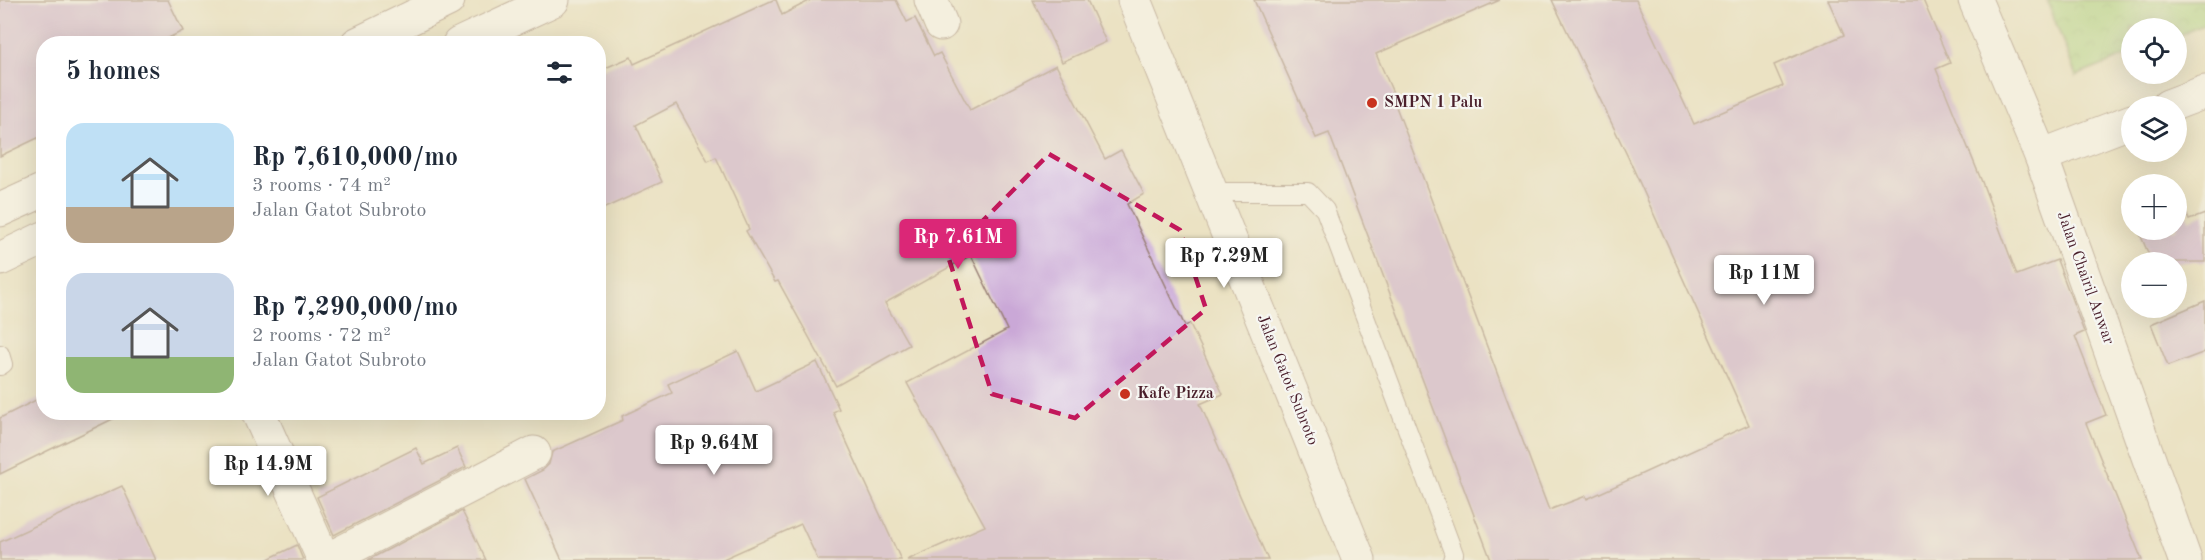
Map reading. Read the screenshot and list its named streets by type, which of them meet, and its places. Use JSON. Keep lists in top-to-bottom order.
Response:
{
  "streets": {
    "street": ["Jalan Chairil Anwar", "Jalan Gatot Subroto"]
  },
  "places": ["SMPN 1 Palu", "Kafe Pizza"],
  "page": {
    "map_buttons": ["+", "−"],
    "heading": "5 homes",
    "list": [
      {
        "name": "Rp 7,610,000/mo",
        "note": "3 rooms · 74 m² · Jalan Gatot Subroto"
      },
      {
        "name": "Rp 7,290,000/mo",
        "note": "2 rooms · 72 m² · Jalan Gatot Subroto"
      }
    ],
    "price": [
      "Rp 7.61M",
      "Rp 7.29M",
      "Rp 11M",
      "Rp 9.64M",
      "Rp 14.9M"
    ]
  }
}
